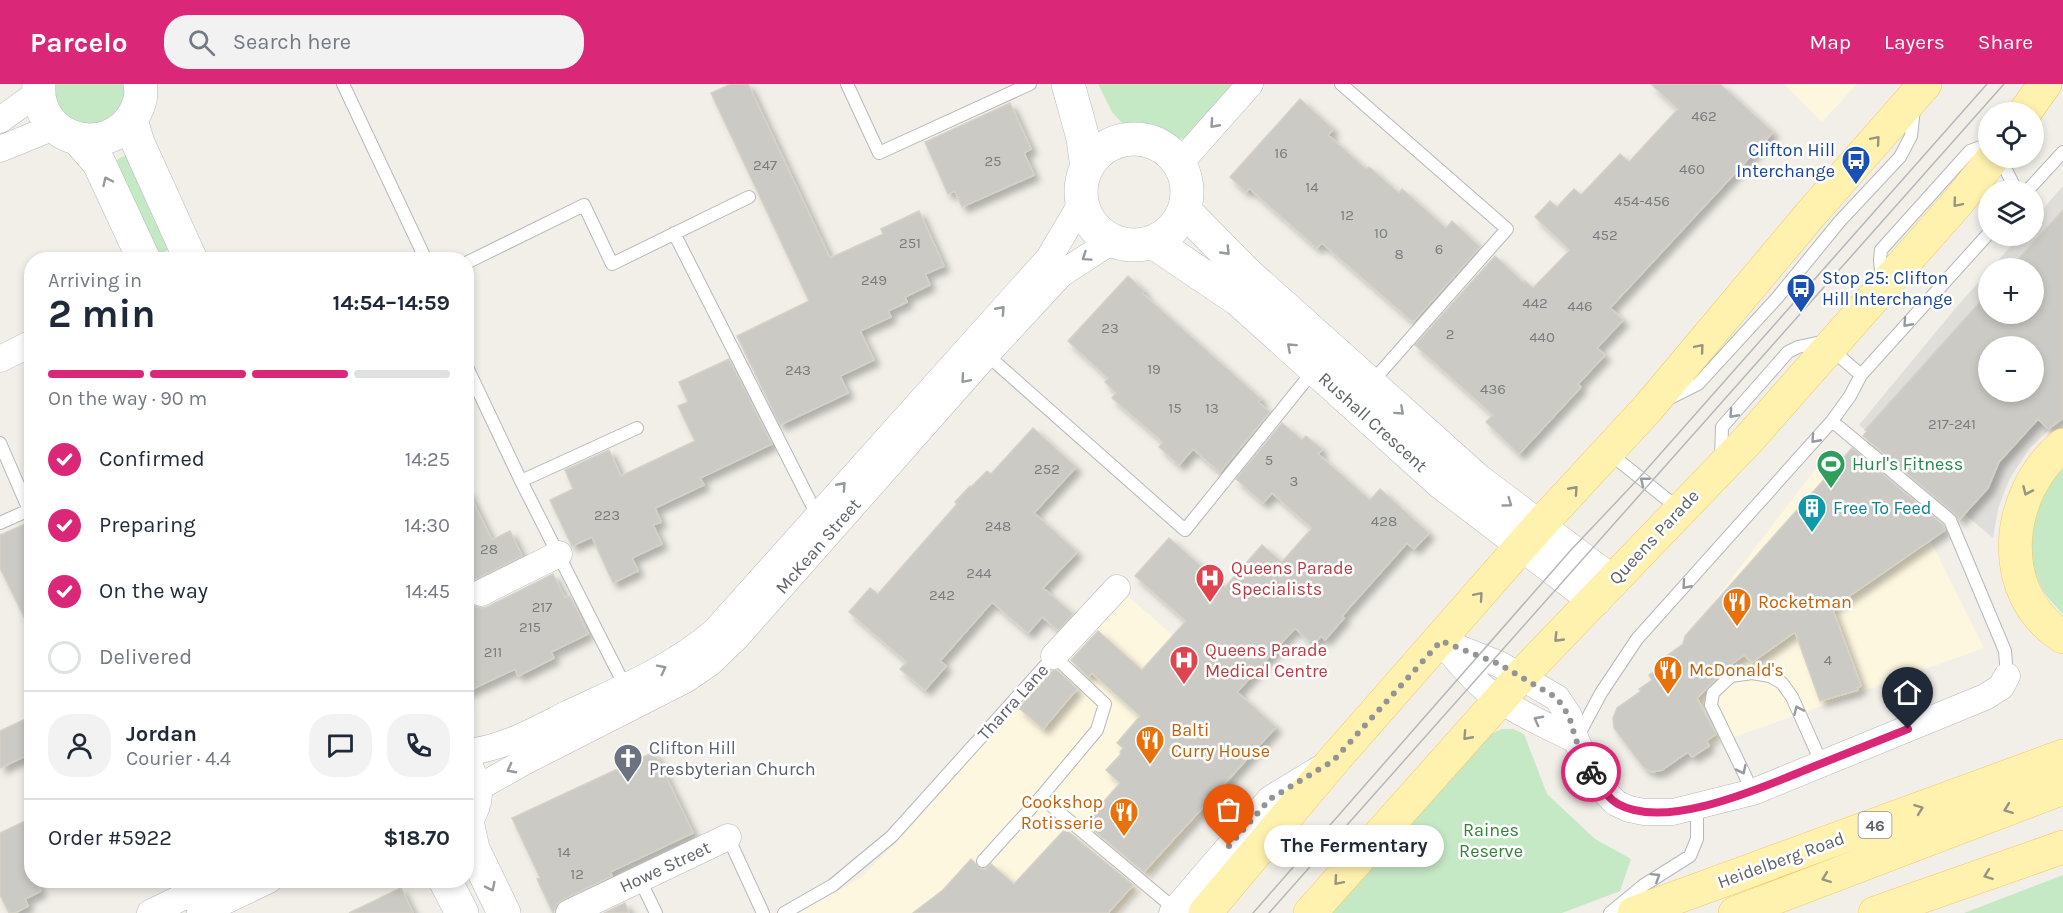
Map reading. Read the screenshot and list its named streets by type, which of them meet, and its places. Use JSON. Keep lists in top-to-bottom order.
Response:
{
  "streets": {
    "main road": ["Queens Parade", "46", "Heidelberg Road"],
    "street": ["Rushall Crescent", "McKean Street", "Howe Street"],
    "lane": ["Tharra Lane"]
  },
  "crossings": [
    ["Rushall Crescent", "Queens Parade"],
    ["Rushall Crescent", "McKean Street"]
  ],
  "parks": ["Raines Reserve"],
  "places": {
    "bus stop": ["Clifton Hill Interchange", "Stop 25: Clifton Hill Interchange"],
    "sports": ["Hurl's Fitness"],
    "building": ["Free To Feed"],
    "hospital": ["Queens Parade Specialists", "Queens Parade Medical Centre"],
    "restaurant": [
      "Rocketman",
      "McDonald's",
      "Balti Curry House",
      "Cookshop Rotisserie"
    ],
    "church": ["Clifton Hill Presbyterian Church"],
    "other": ["The Fermentary"]
  },
  "house_numbers": [
    "462",
    "16",
    "25",
    "247",
    "460",
    "14",
    "454-456",
    "12",
    "10",
    "452",
    "251",
    "6",
    "8",
    "249",
    "442",
    "446",
    "23",
    "2",
    "440",
    "19",
    "243",
    "436",
    "15",
    "13",
    "217-241",
    "5",
    "252",
    "3",
    "223",
    "428",
    "248",
    "28",
    "244",
    "242",
    "217",
    "215",
    "211",
    "4",
    "14",
    "12"
  ],
  "page": {
    "header": "Parcelo",
    "search": "Search here",
    "nav": ["Map", "Layers", "Share"],
    "map_buttons": ["+", "−"],
    "heading": ["2 min", "Arriving in", "14:54–14:59"],
    "panel": [
      "Jordan",
      "Courier · 4.4",
      "Order #5922",
      "$18.70"
    ],
    "bar": "On the way · 90 m",
    "list": [
      ["Confirmed", "14:25"],
      ["Preparing", "14:30"],
      ["On the way", "14:45"],
      "Delivered"
    ],
    "bubble": "The Fermentary"
  }
}
